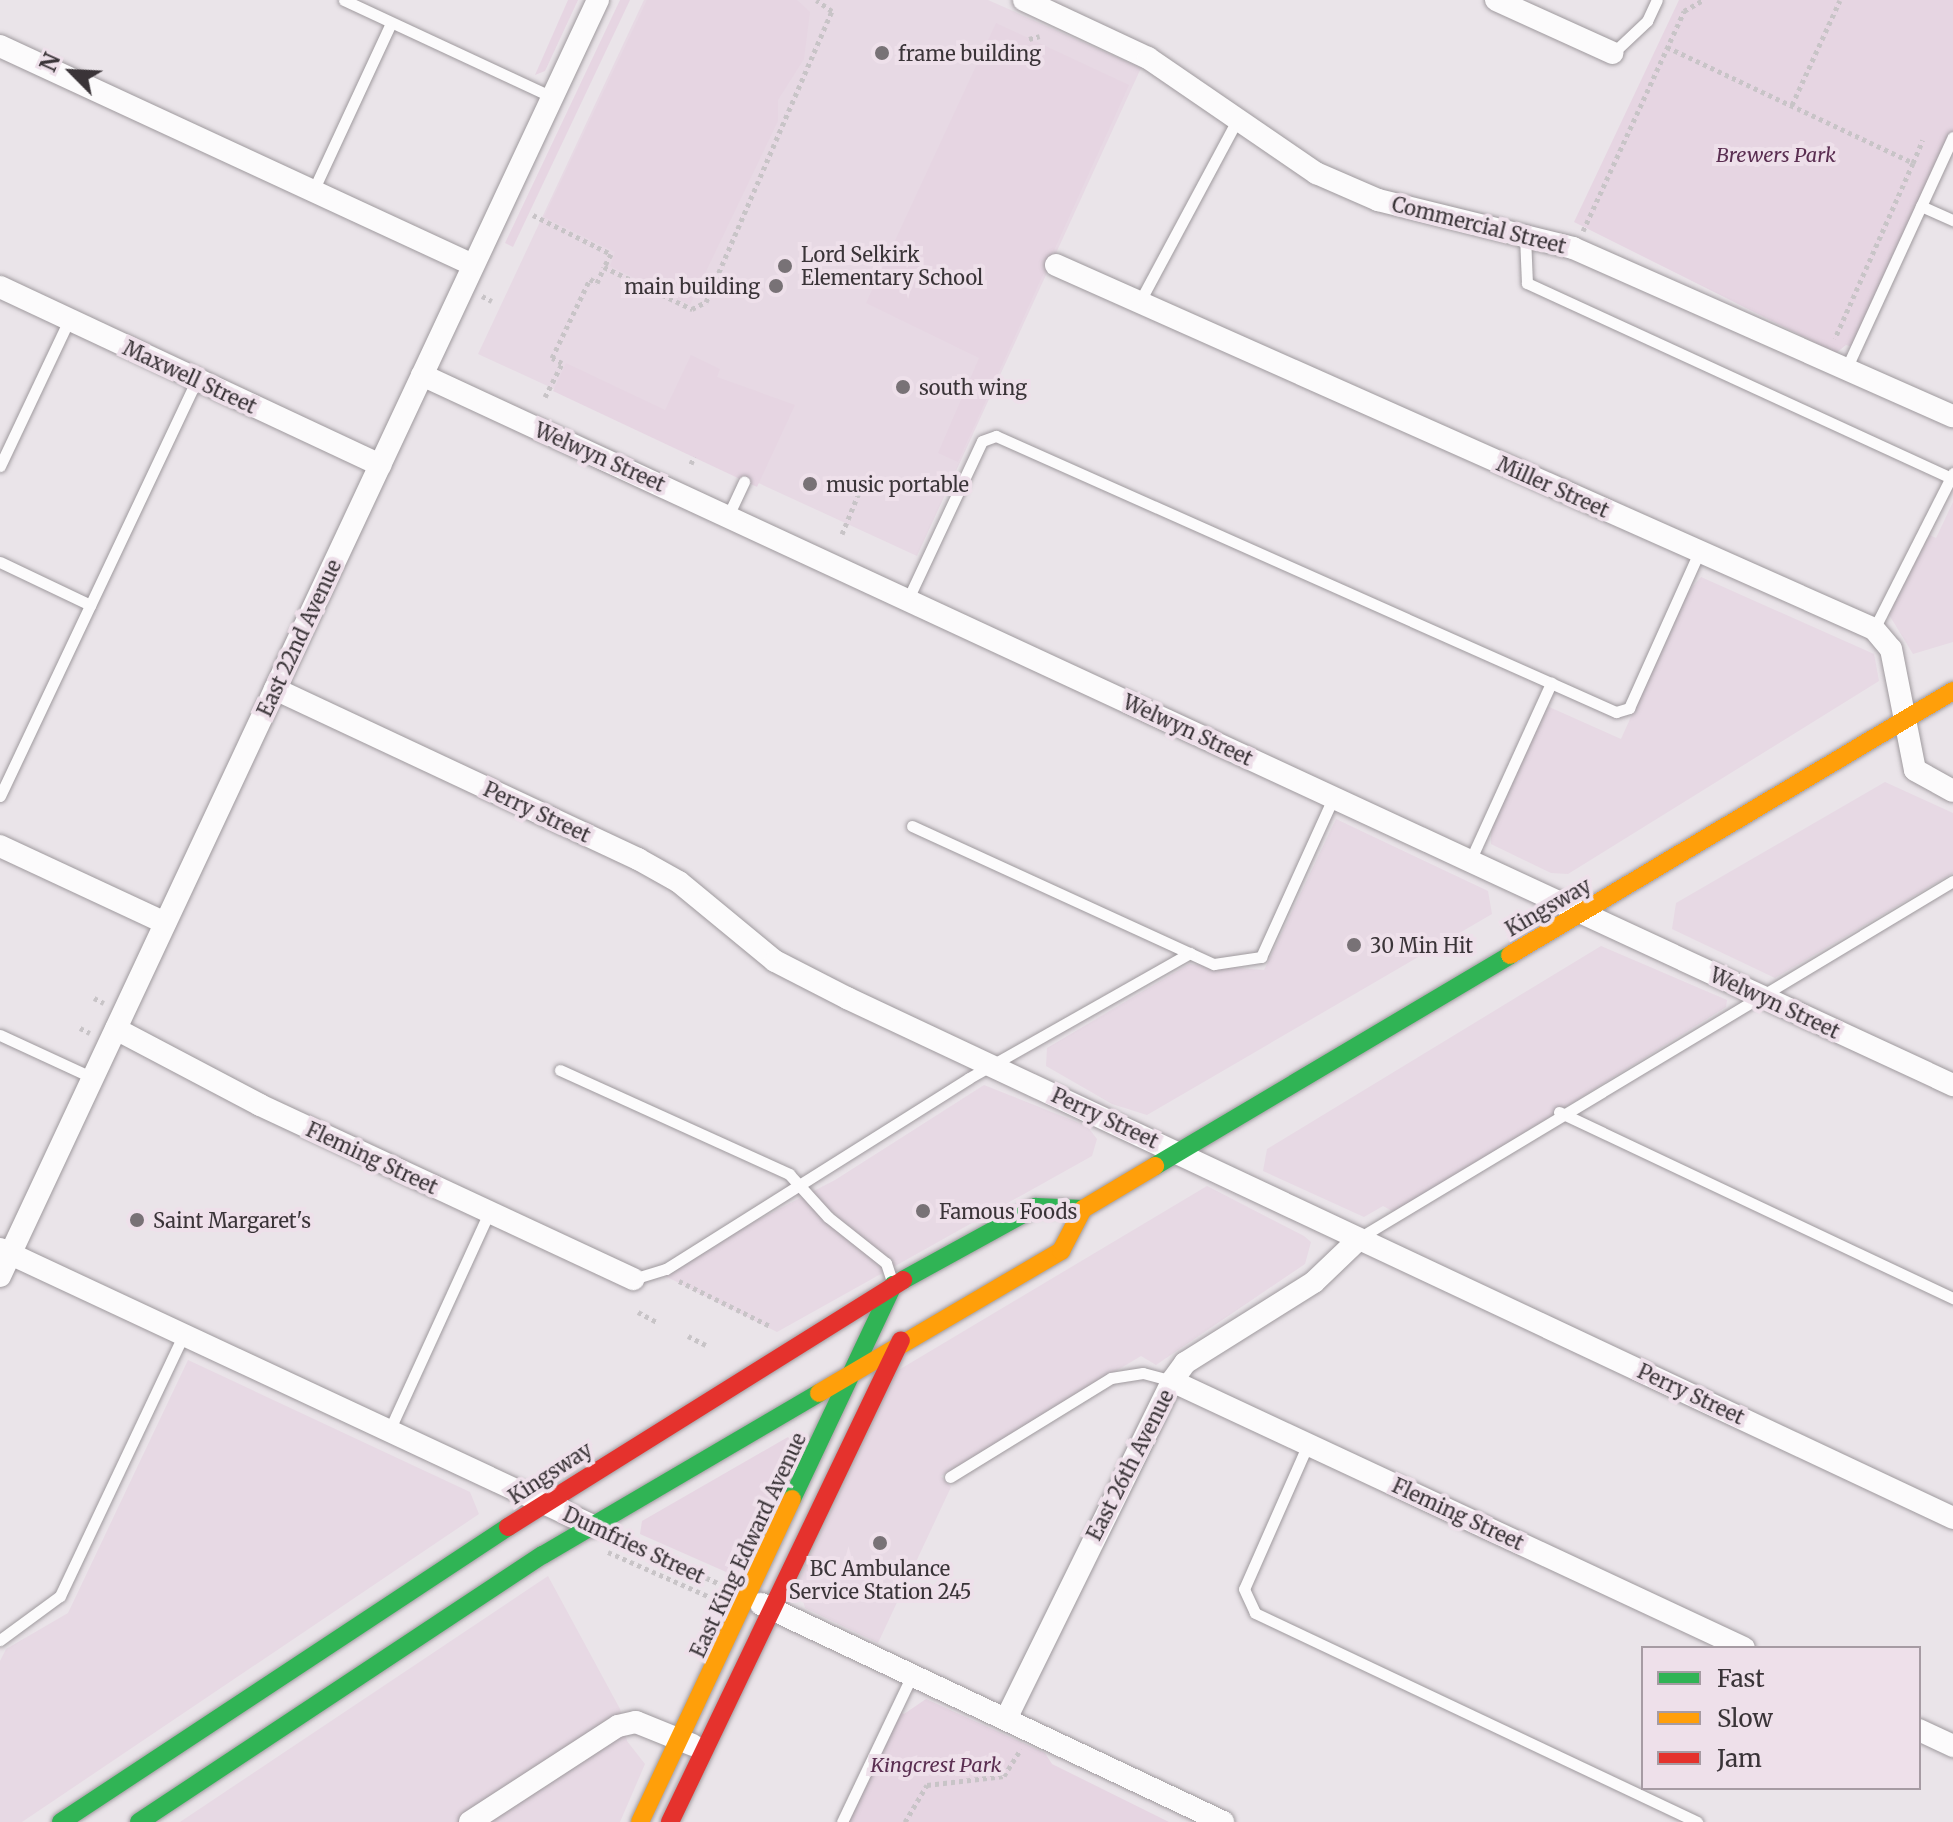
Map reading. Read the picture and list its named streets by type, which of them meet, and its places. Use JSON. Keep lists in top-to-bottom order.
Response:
{
  "streets": {
    "main road": ["Kingsway", "East King Edward Avenue"],
    "street": [
      "Commercial Street",
      "Maxwell Street",
      "Welwyn Street",
      "Miller Street",
      "East 22nd Avenue",
      "Perry Street",
      "Fleming Street",
      "East 26th Avenue",
      "Dumfries Street"
    ]
  },
  "crossings": [
    ["Maxwell Street", "East 22nd Avenue"],
    ["Welwyn Street", "East 22nd Avenue"],
    ["Welwyn Street", "Kingsway"],
    ["East 22nd Avenue", "Perry Street"],
    ["East 22nd Avenue", "Fleming Street"],
    ["East 22nd Avenue", "Dumfries Street"],
    ["Perry Street", "Kingsway"],
    ["Perry Street", "East 26th Avenue"],
    ["Kingsway", "Dumfries Street"],
    ["Kingsway", "East King Edward Avenue"],
    ["Fleming Street", "East 26th Avenue"],
    ["Dumfries Street", "East King Edward Avenue"]
  ],
  "parks": ["Brewers Park", "Kingcrest Park"],
  "places": [
    "frame building",
    "Lord Selkirk Elementary School",
    "main building",
    "south wing",
    "music portable",
    "30 Min Hit",
    "Famous Foods",
    "Saint Margaret's",
    "BC Ambulance Service Station 245"
  ],
  "legend": ["Fast", "Slow", "Jam"],
  "north": "top left"
}
